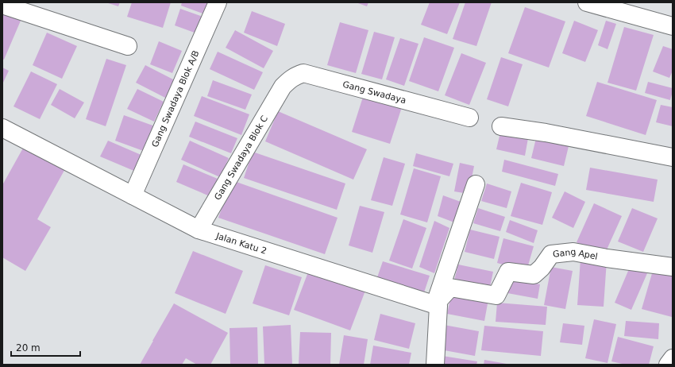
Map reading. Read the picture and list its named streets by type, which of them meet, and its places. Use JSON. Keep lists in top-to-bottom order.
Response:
{
  "streets": {
    "street": [
      "Gang Swadaya",
      "Gang Swadaya Blok A/B",
      "Gang Swadaya Blok C",
      "Jalan Katu 2",
      "Gang Apel"
    ]
  },
  "crossings": [
    ["Gang Swadaya", "Gang Swadaya Blok C"],
    ["Gang Swadaya Blok A/B", "Jalan Katu 2"],
    ["Gang Swadaya Blok C", "Jalan Katu 2"],
    ["Jalan Katu 2", "Gang Apel"]
  ],
  "scale_bar": "20 m"
}
